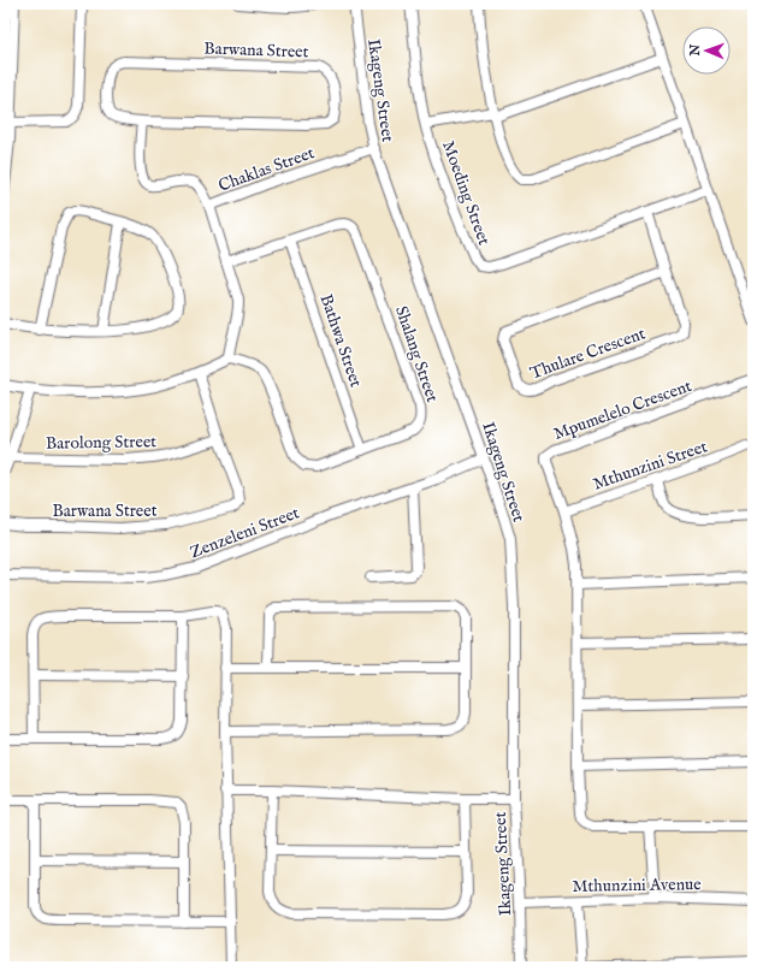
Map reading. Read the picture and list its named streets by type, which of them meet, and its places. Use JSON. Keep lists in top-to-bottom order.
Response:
{
  "streets": {
    "street": [
      "Barwana Street",
      "Ikageng Street",
      "Chaklas Street",
      "Moeding Street",
      "Bathwa Street",
      "Thulare Crescent",
      "Shalang Street",
      "Mpumelelo Crescent",
      "Barolong Street",
      "Mthunzini Street",
      "Zenzeleni Street",
      "Mthunzini Avenue"
    ]
  },
  "crossings": [
    ["Barwana Street", "Barolong Street"],
    ["Ikageng Street", "Chaklas Street"],
    ["Ikageng Street", "Zenzeleni Street"],
    ["Ikageng Street", "Mthunzini Avenue"],
    ["Chaklas Street", "Shalang Street"],
    ["Moeding Street", "Thulare Crescent"],
    ["Bathwa Street", "Shalang Street"],
    ["Mpumelelo Crescent", "Mthunzini Street"]
  ],
  "north": "left"
}
